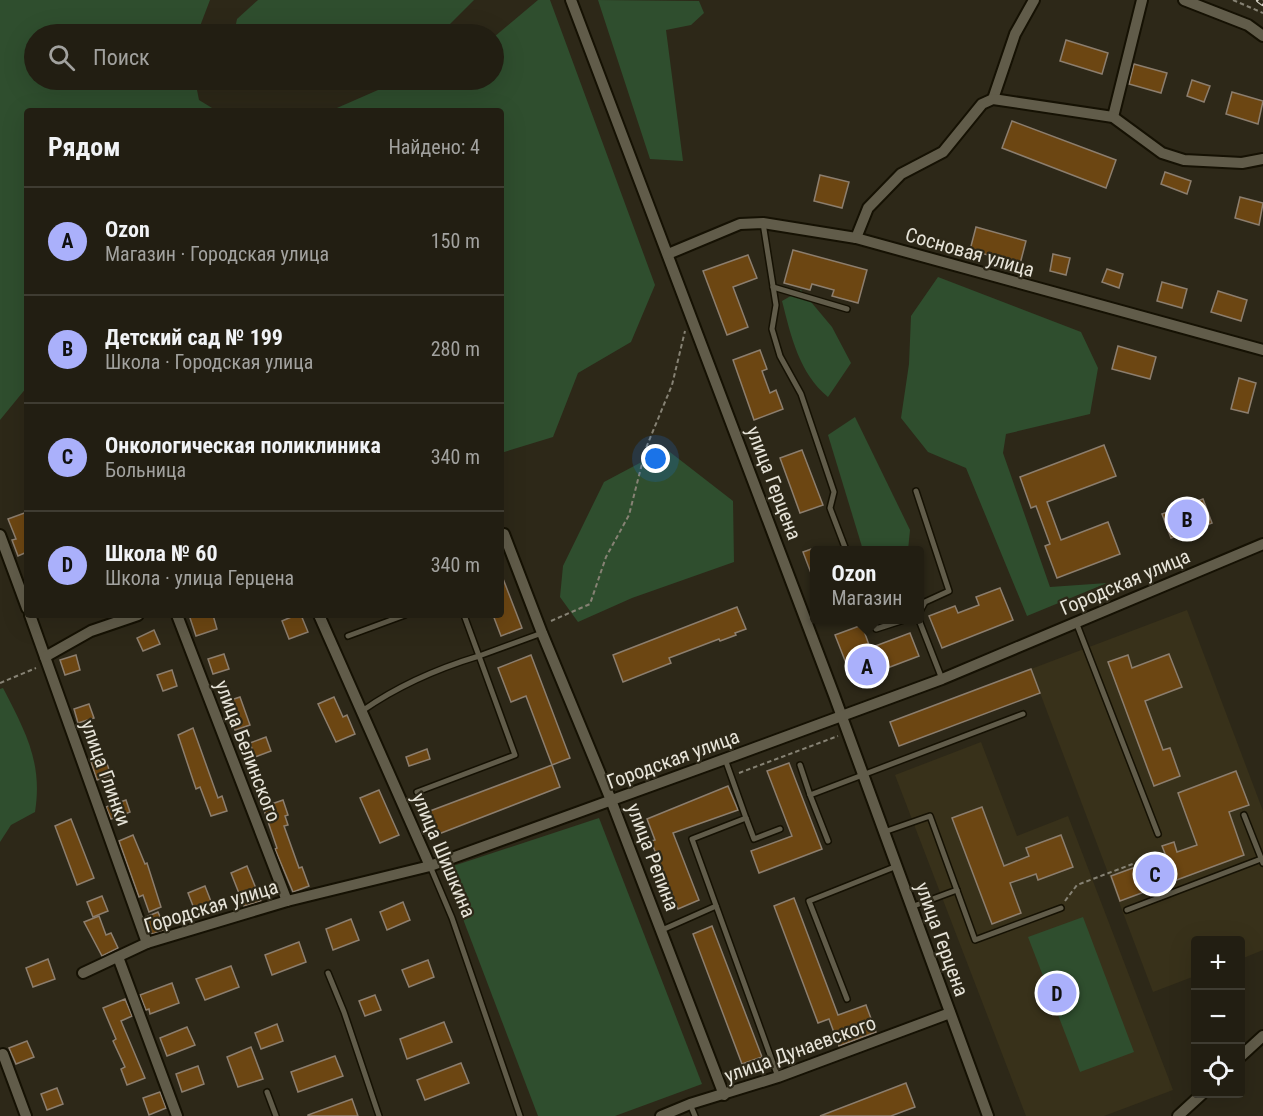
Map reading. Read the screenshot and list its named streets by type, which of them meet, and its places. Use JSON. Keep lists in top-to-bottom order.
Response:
{
  "streets": {
    "street": [
      "Сосновая улица",
      "улица Герцена",
      "Городская улица",
      "улица Белинского",
      "улица Глинки",
      "улица Шишкина",
      "улица Репина",
      "улица Дунаевского"
    ]
  },
  "crossings": [
    ["Сосновая улица", "улица Герцена"],
    ["улица Герцена", "Городская улица"],
    ["улица Герцена", "улица Дунаевского"],
    ["Городская улица", "улица Белинского"],
    ["Городская улица", "улица Глинки"],
    ["Городская улица", "улица Шишкина"],
    ["Городская улица", "улица Репина"],
    ["улица Репина", "улица Дунаевского"]
  ],
  "page": {
    "search": "Поиск",
    "heading": ["Рядом", "Найдено: 4"],
    "list": [
      {
        "mark": "A",
        "name": "Ozon",
        "note": "Магазин · Городская улица",
        "value": "150 m"
      },
      {
        "mark": "B",
        "name": "Детский сад № 199",
        "note": "Школа · Городская улица",
        "value": "280 m"
      },
      {
        "mark": "C",
        "name": "Онкологическая поликлиника",
        "note": "Больница",
        "value": "340 m"
      },
      {
        "mark": "D",
        "name": "Школа № 60",
        "note": "Школа · улица Герцена",
        "value": "340 m"
      }
    ],
    "pins": [
      "B",
      "A",
      "C",
      "D"
    ],
    "popup": ["Ozon", "Магазин"],
    "map_buttons": ["+", "−"]
  }
}
